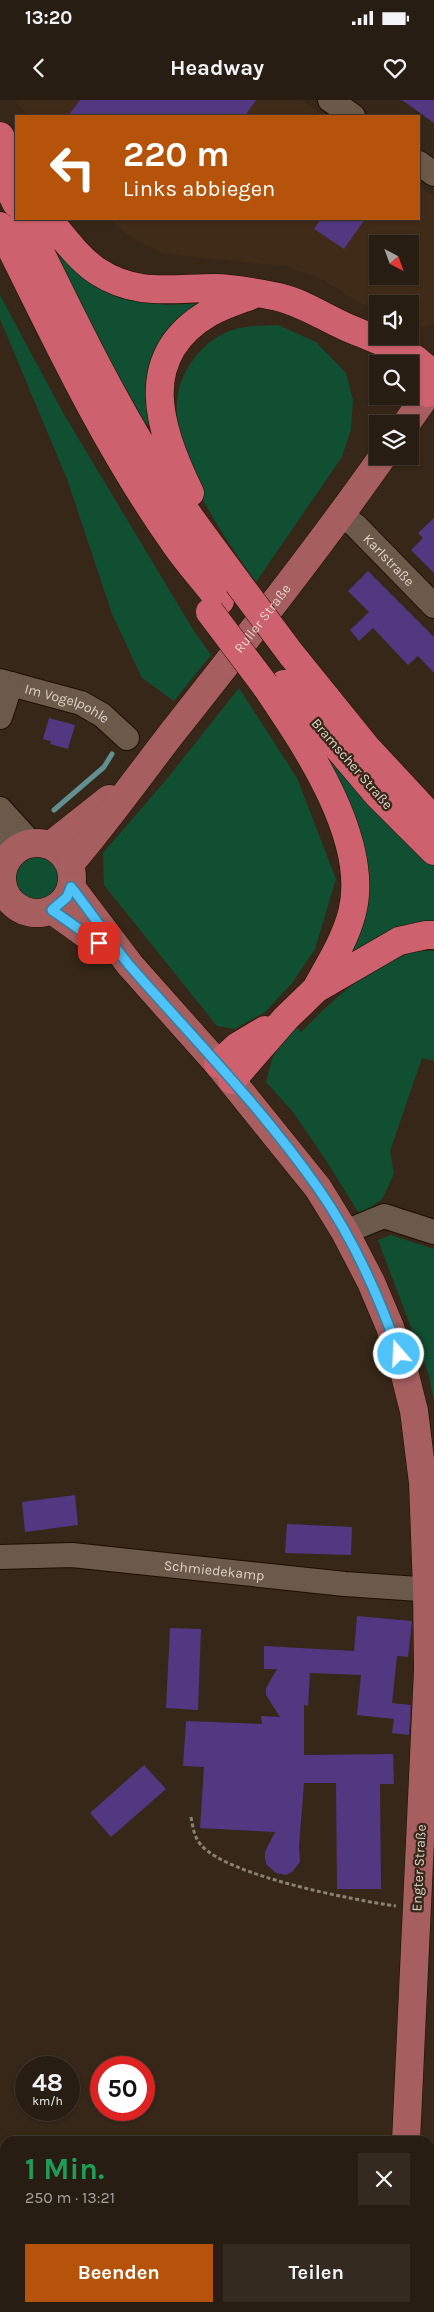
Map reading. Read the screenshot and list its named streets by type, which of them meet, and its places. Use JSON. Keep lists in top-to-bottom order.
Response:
{
  "streets": {
    "highway": ["Bramscher Straße"],
    "main road": ["Ruller Straße", "Engter Straße"],
    "street": ["Karlstraße", "Im Vogelpohle", "Schmiedekamp"]
  },
  "crossings": [
    ["Karlstraße", "Ruller Straße"],
    ["Ruller Straße", "Engter Straße"],
    ["Schmiedekamp", "Engter Straße"]
  ],
  "north": "bottom right",
  "page": {
    "status": "13:20",
    "header": "Headway",
    "turn": ["220 m", "Links abbiegen"],
    "speed": "48 km/h",
    "limit": "50",
    "heading": ["1 Min.", "250 m · 13:21"],
    "buttons": ["Beenden", "Teilen"]
  }
}
